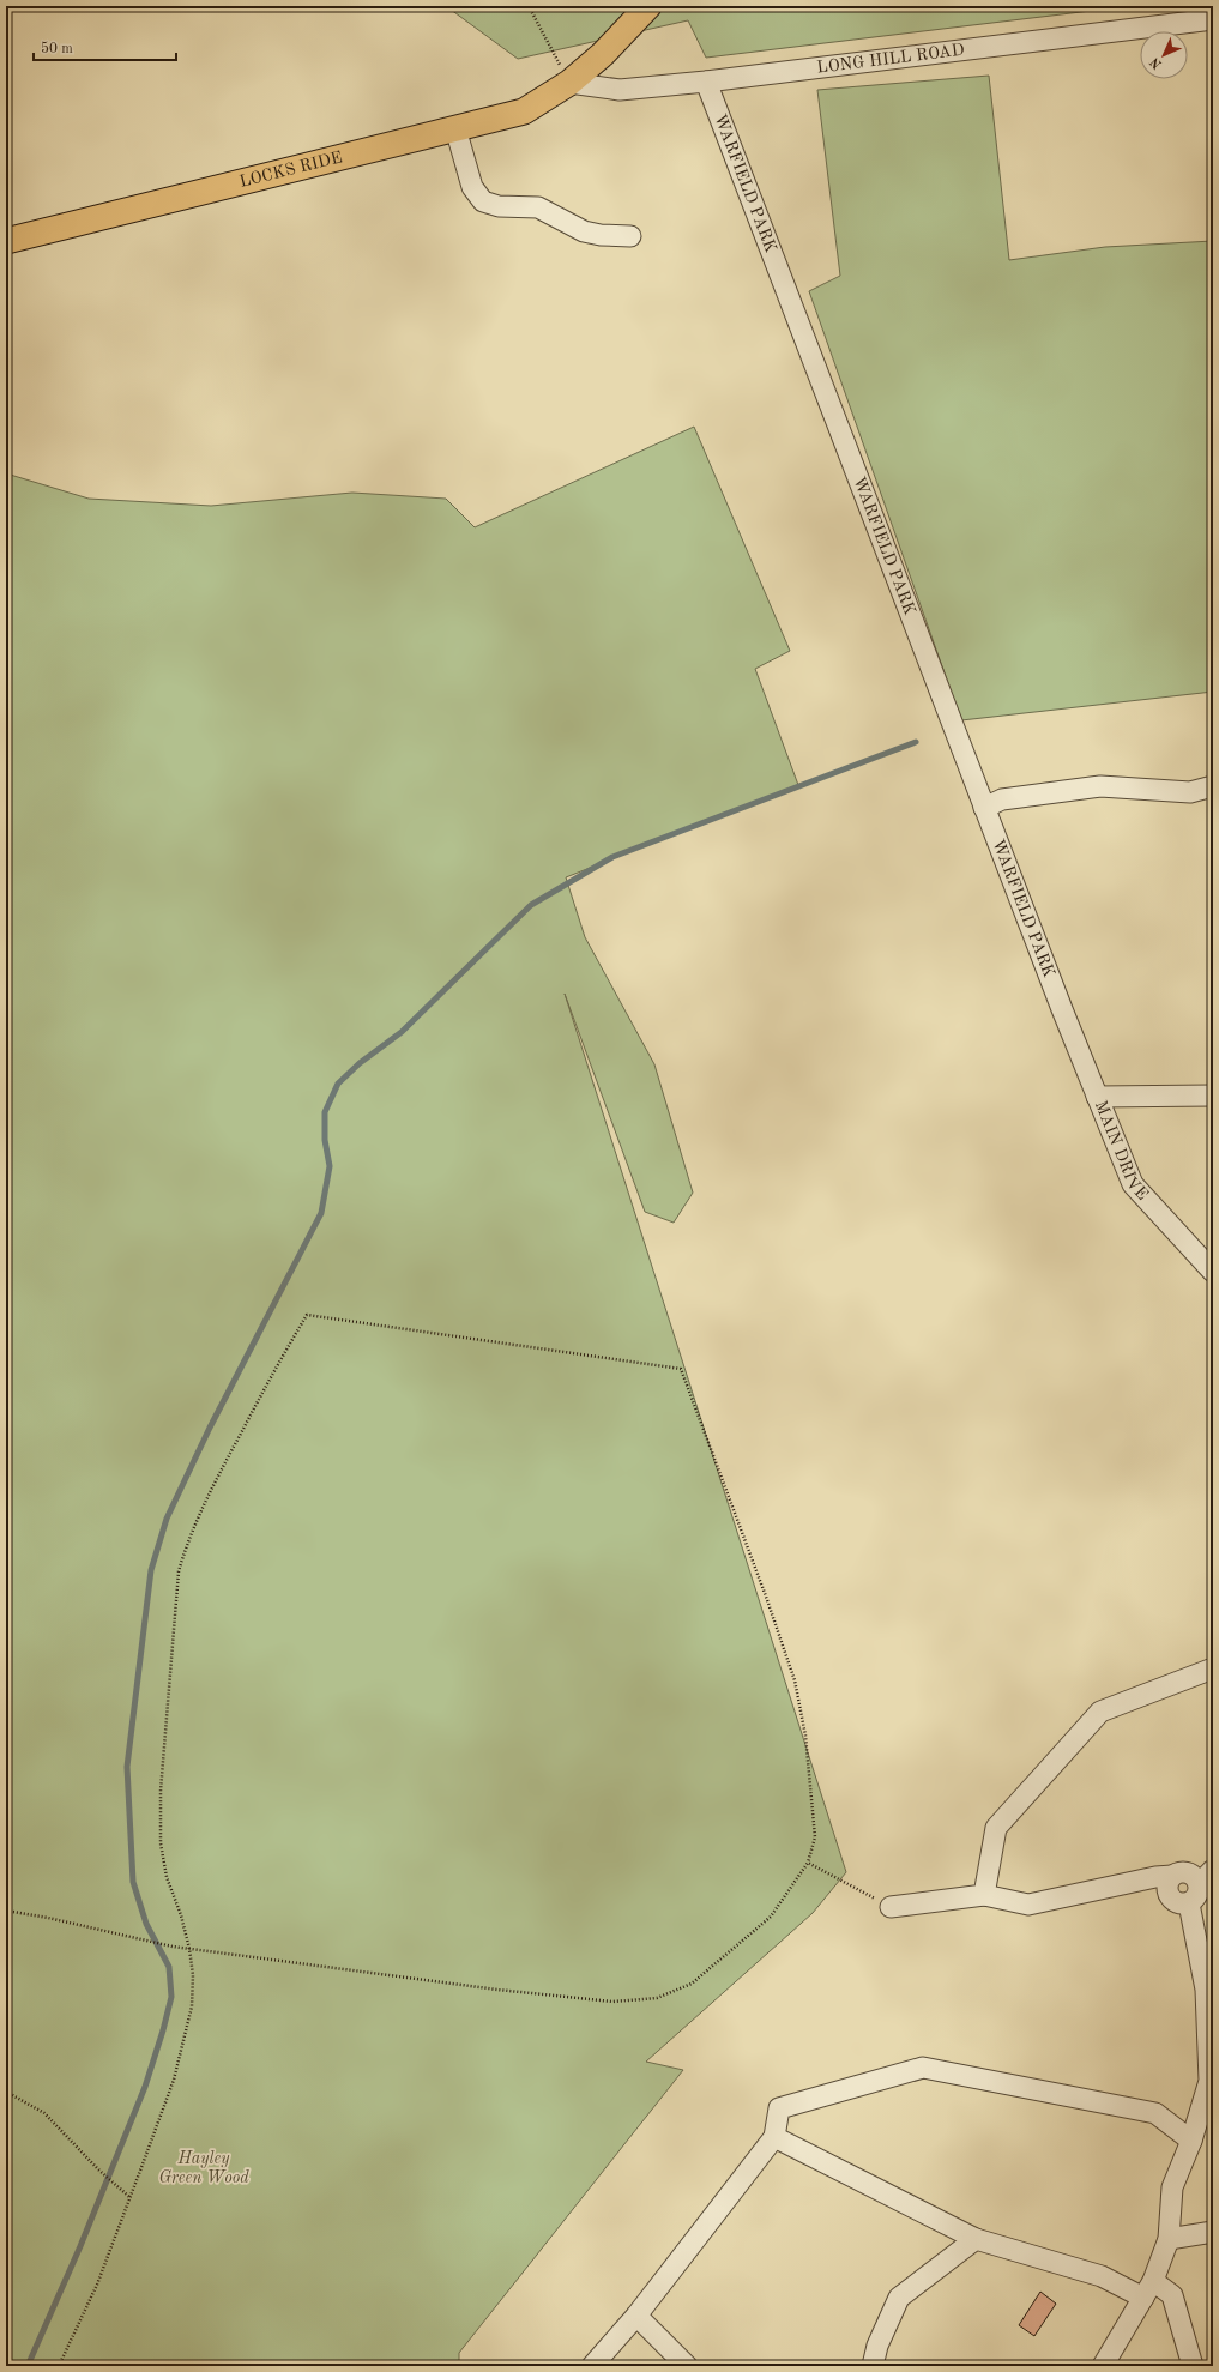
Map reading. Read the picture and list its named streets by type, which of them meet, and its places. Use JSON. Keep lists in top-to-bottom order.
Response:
{
  "streets": {
    "main road": ["LOCKS RIDE"],
    "street": ["LONG HILL ROAD", "WARFIELD PARK", "MAIN DRIVE"]
  },
  "crossings": [
    ["LONG HILL ROAD", "LOCKS RIDE"],
    ["LONG HILL ROAD", "WARFIELD PARK"],
    ["WARFIELD PARK", "MAIN DRIVE"]
  ],
  "parks": ["Hayley Green Wood"],
  "scale_bar": "50 m",
  "north": "bottom left"
}
